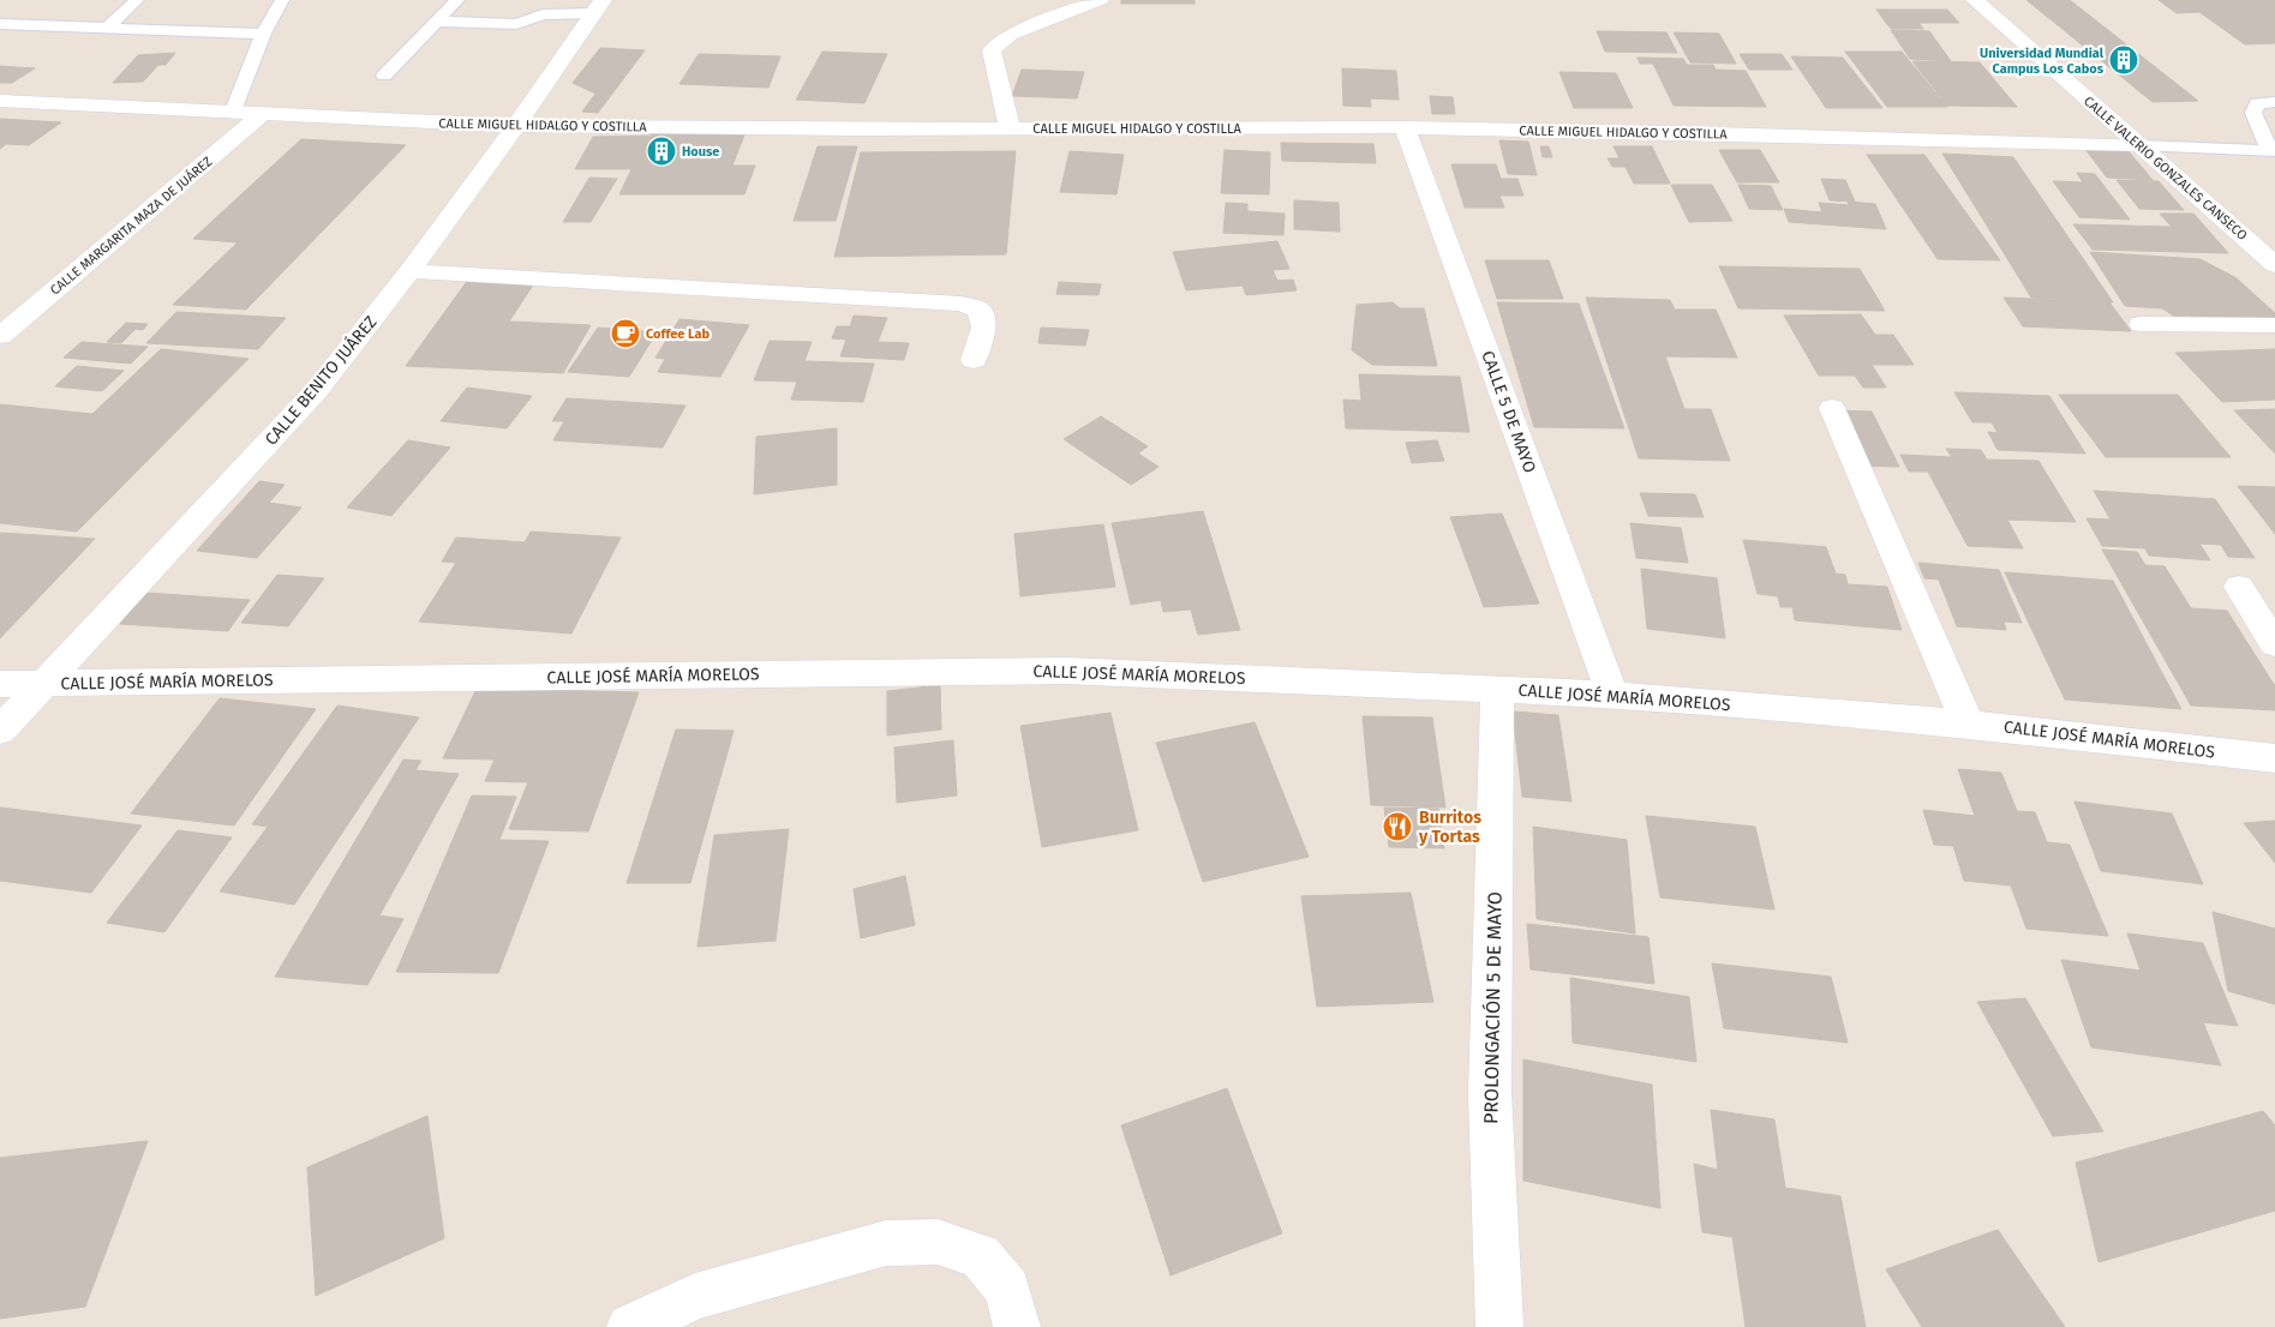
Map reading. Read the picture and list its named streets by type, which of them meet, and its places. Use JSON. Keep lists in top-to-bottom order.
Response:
{
  "streets": {
    "street": [
      "CALLE MIGUEL HIDALGO Y COSTILLA",
      "CALLE VALERIO GONZALES CANSECO",
      "CALLE MARGARITA MAZA DE JUÁREZ",
      "CALLE BENITO JUÁREZ",
      "CALLE 5 DE MAYO",
      "CALLE JOSÉ MARÍA MORELOS",
      "PROLONGACIÓN 5 DE MAYO"
    ]
  },
  "crossings": [
    ["CALLE MIGUEL HIDALGO Y COSTILLA", "CALLE VALERIO GONZALES CANSECO"],
    ["CALLE MIGUEL HIDALGO Y COSTILLA", "CALLE MARGARITA MAZA DE JUÁREZ"],
    ["CALLE MIGUEL HIDALGO Y COSTILLA", "CALLE BENITO JUÁREZ"],
    ["CALLE MIGUEL HIDALGO Y COSTILLA", "CALLE 5 DE MAYO"],
    ["CALLE BENITO JUÁREZ", "CALLE JOSÉ MARÍA MORELOS"],
    ["CALLE 5 DE MAYO", "CALLE JOSÉ MARÍA MORELOS"],
    ["CALLE JOSÉ MARÍA MORELOS", "PROLONGACIÓN 5 DE MAYO"]
  ],
  "places": {
    "building": ["Universidad Mundial Campus Los Cabos", "House"],
    "cafe": ["Coffee Lab"],
    "restaurant": ["Burritos y Tortas"]
  }
}
